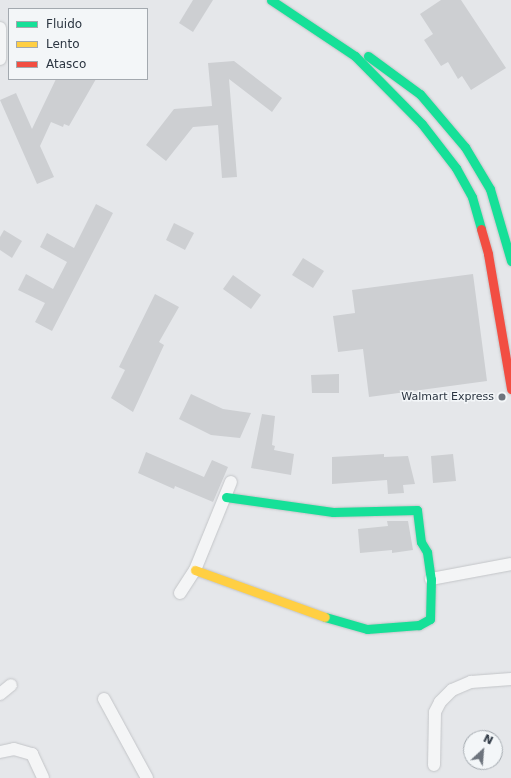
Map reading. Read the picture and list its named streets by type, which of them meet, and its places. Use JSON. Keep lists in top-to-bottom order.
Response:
{
  "places": ["Walmart Express"],
  "legend": ["Fluido", "Lento", "Atasco"],
  "north": "top right"
}
